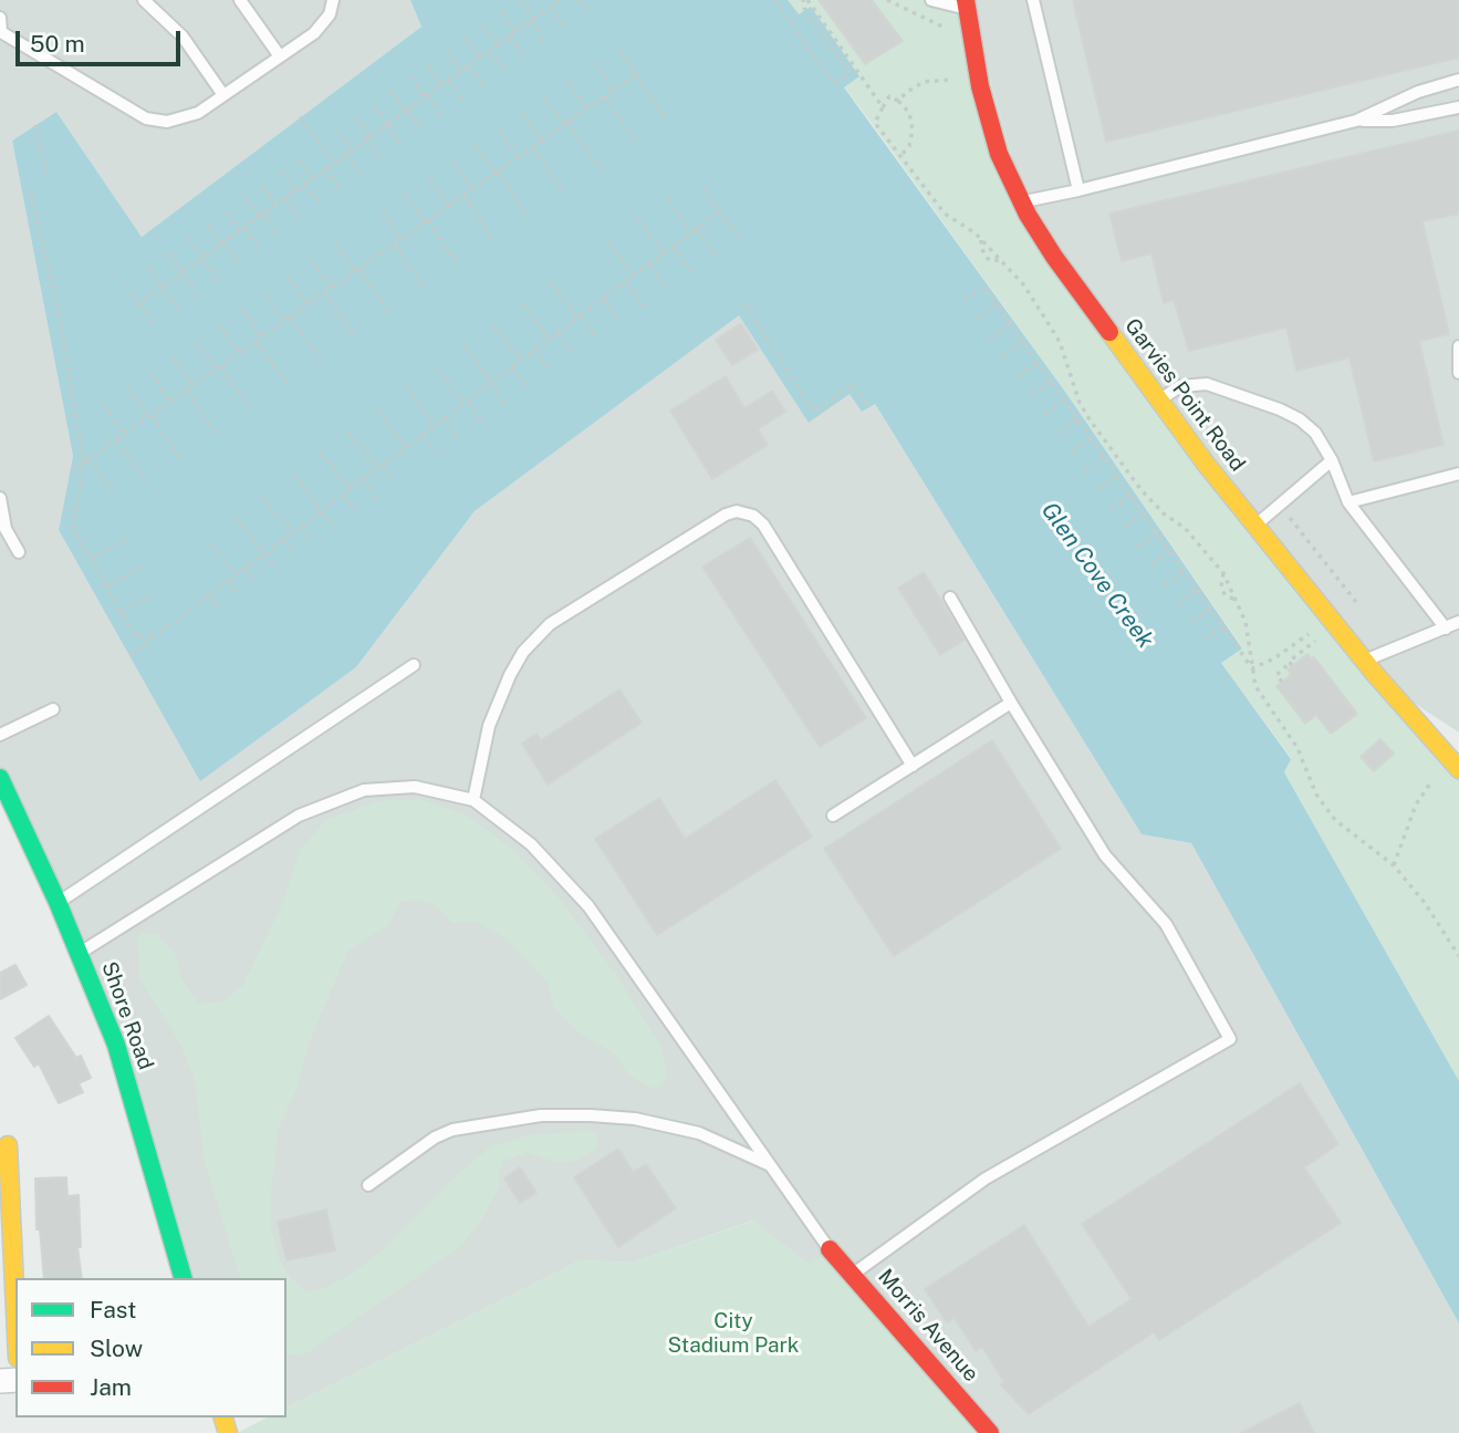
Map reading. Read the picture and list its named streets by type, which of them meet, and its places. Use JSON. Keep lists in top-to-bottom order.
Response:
{
  "streets": {
    "street": ["Garvies Point Road", "Shore Road", "Morris Avenue"]
  },
  "water": ["Glen Cove Creek"],
  "parks": ["City Stadium Park"],
  "legend": ["Fast", "Slow", "Jam"],
  "scale_bar": "50 m"
}
